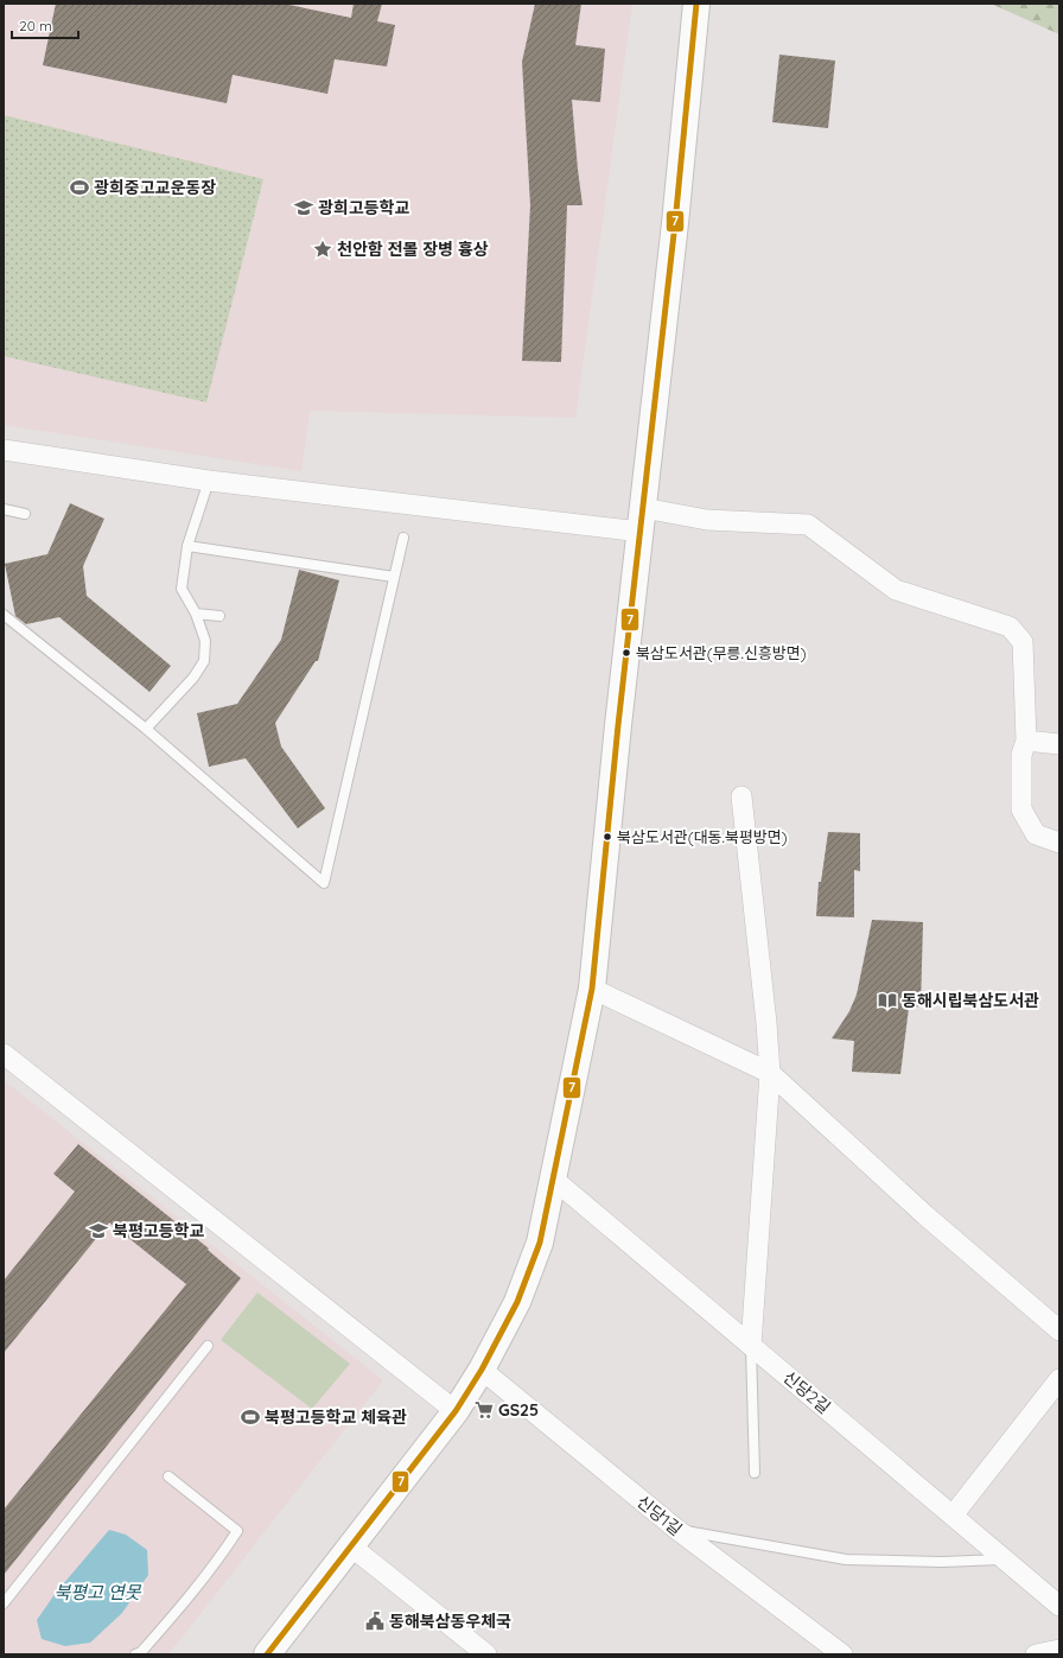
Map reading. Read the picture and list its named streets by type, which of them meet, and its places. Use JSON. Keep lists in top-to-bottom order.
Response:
{
  "streets": {
    "street": ["신당2길", "신당1길"]
  },
  "water": ["북평고 연못"],
  "places": {
    "sports": ["광희중고교운동장", "북평고등학교 체육관"],
    "school or university": ["광희고등학교", "북평고등학교"],
    "place": ["천안함 전몰 장병 흉상"],
    "other": ["북삼도서관(무릉.신흥방면)", "북삼도서관(대동.북평방면)"],
    "library": ["동해시립북삼도서관"],
    "supermarket": ["GS25"],
    "public building": ["동해북삼동우체국"]
  },
  "lines": ["transit line 7"],
  "scale_bar": "20 m"
}
